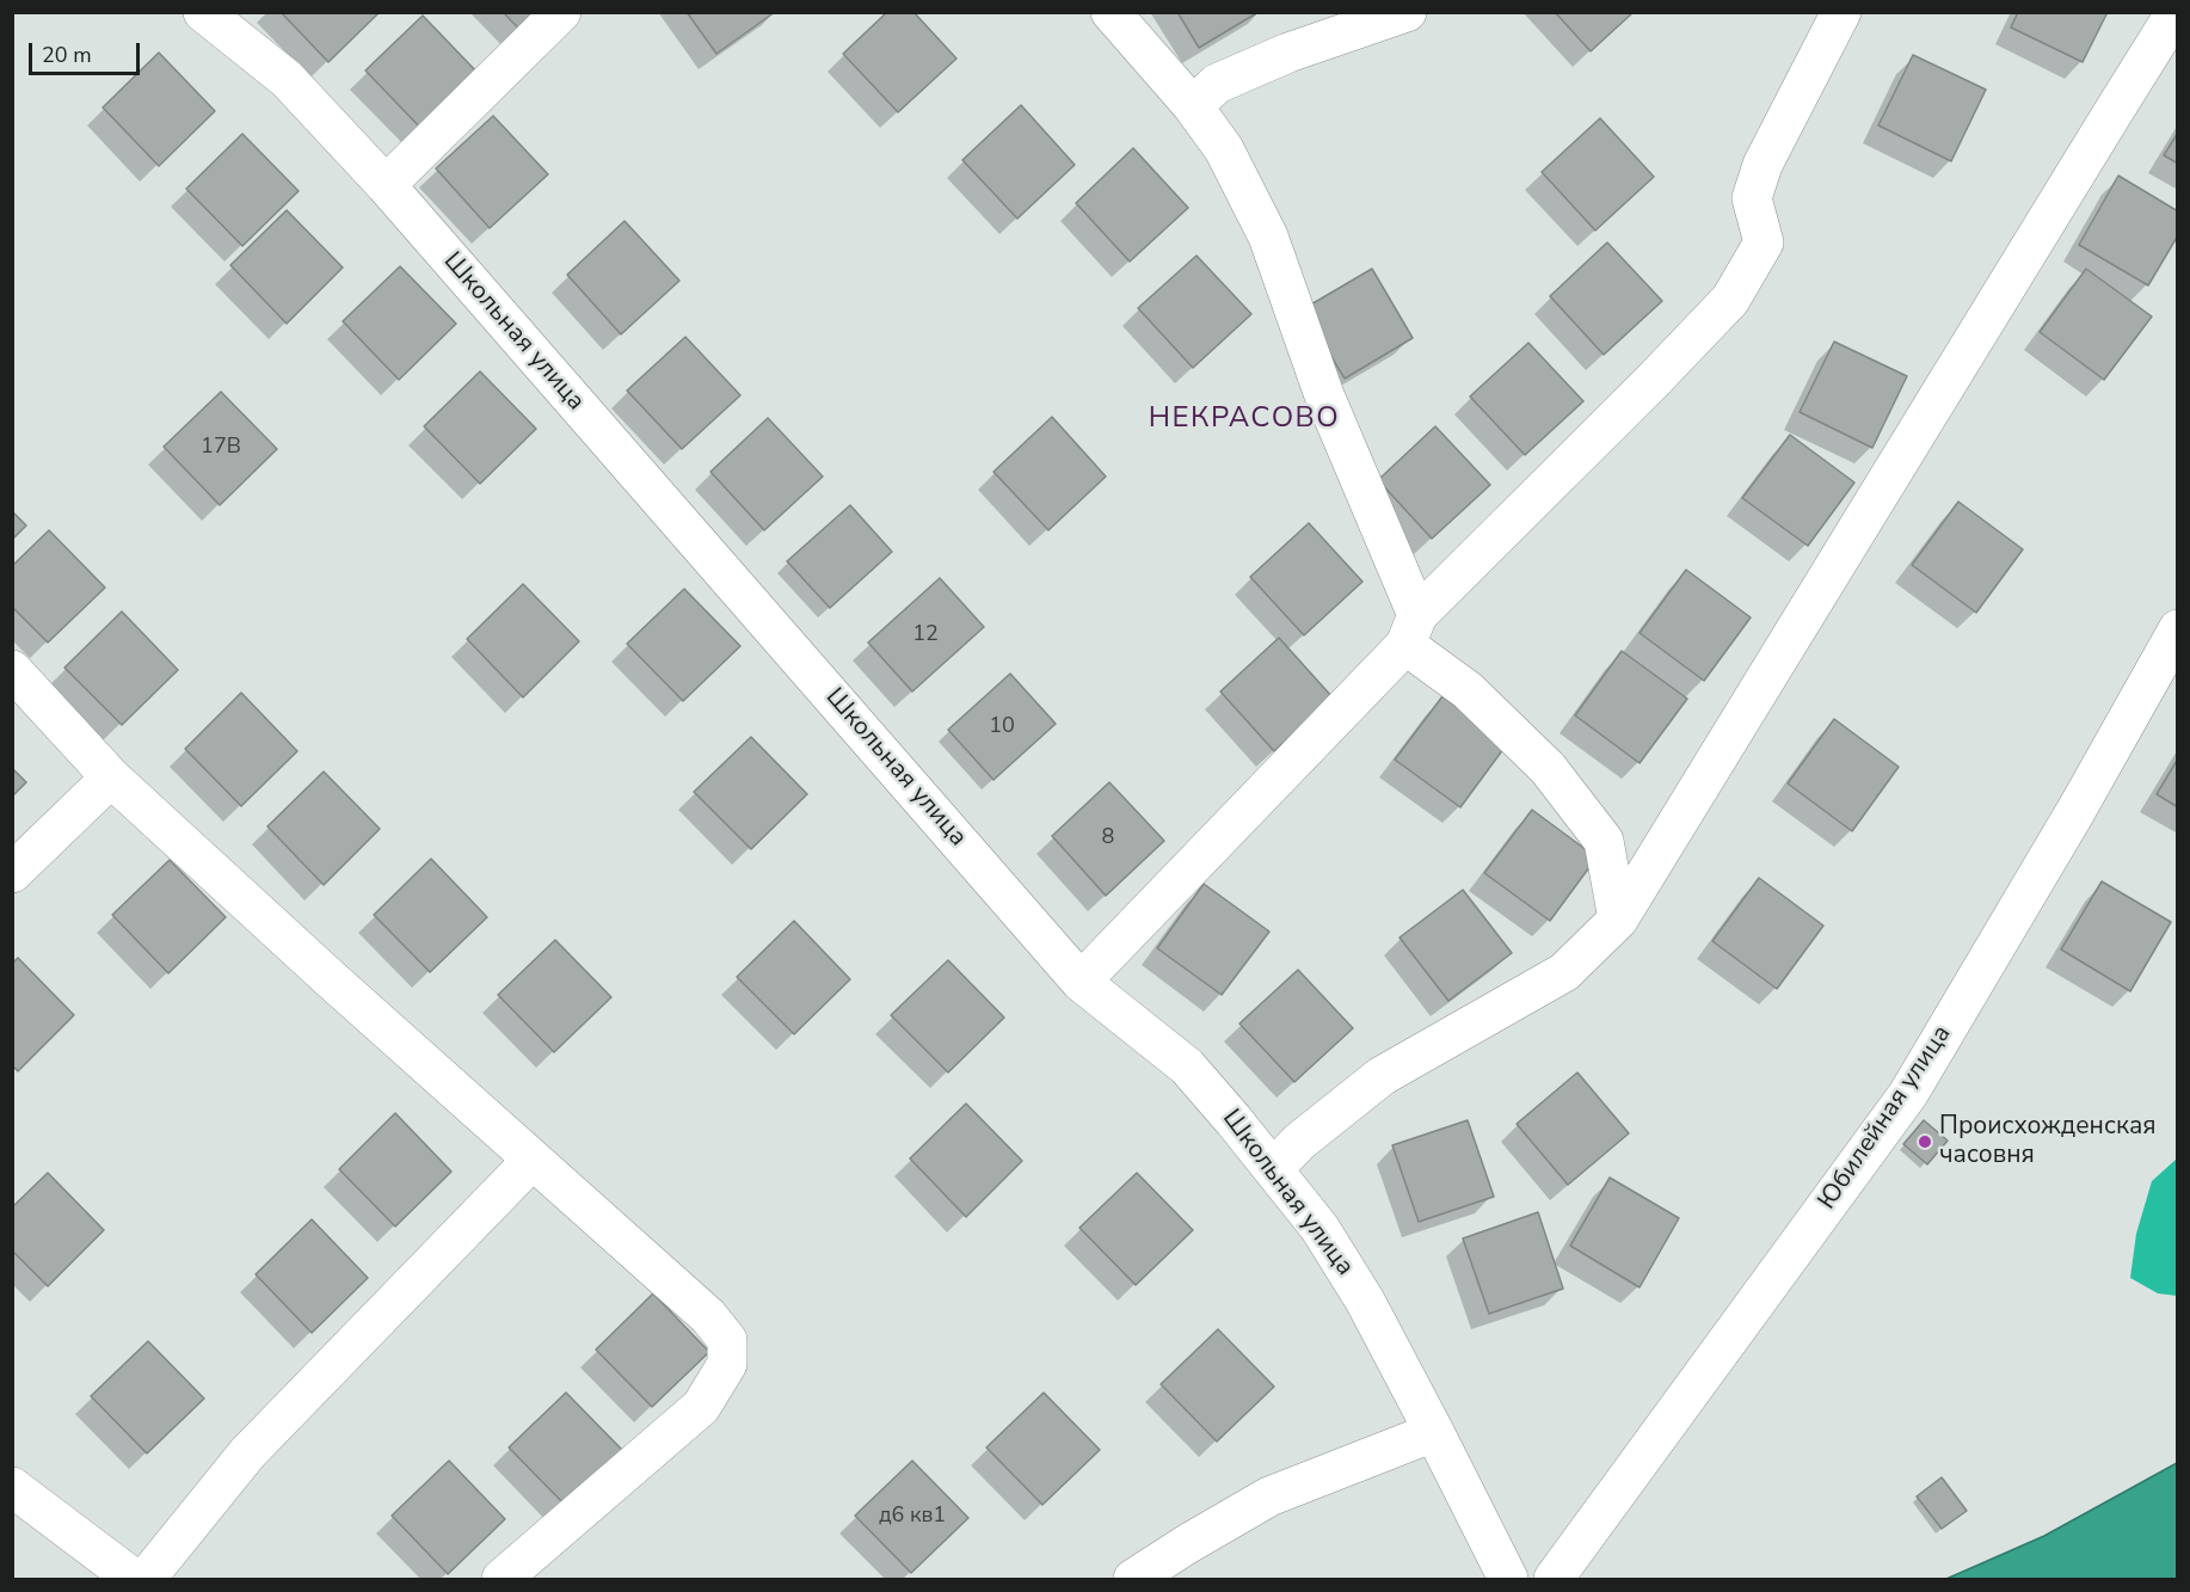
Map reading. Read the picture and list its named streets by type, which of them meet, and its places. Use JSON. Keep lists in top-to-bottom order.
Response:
{
  "streets": {
    "street": ["Школьная улица", "Юбилейная улица"]
  },
  "districts": ["НЕКРАСОВО"],
  "places": ["Происхожденская часовня"],
  "house_numbers": [
    "17В",
    "12",
    "10",
    "8",
    "д6 кв1"
  ],
  "scale_bar": "20 m"
}
